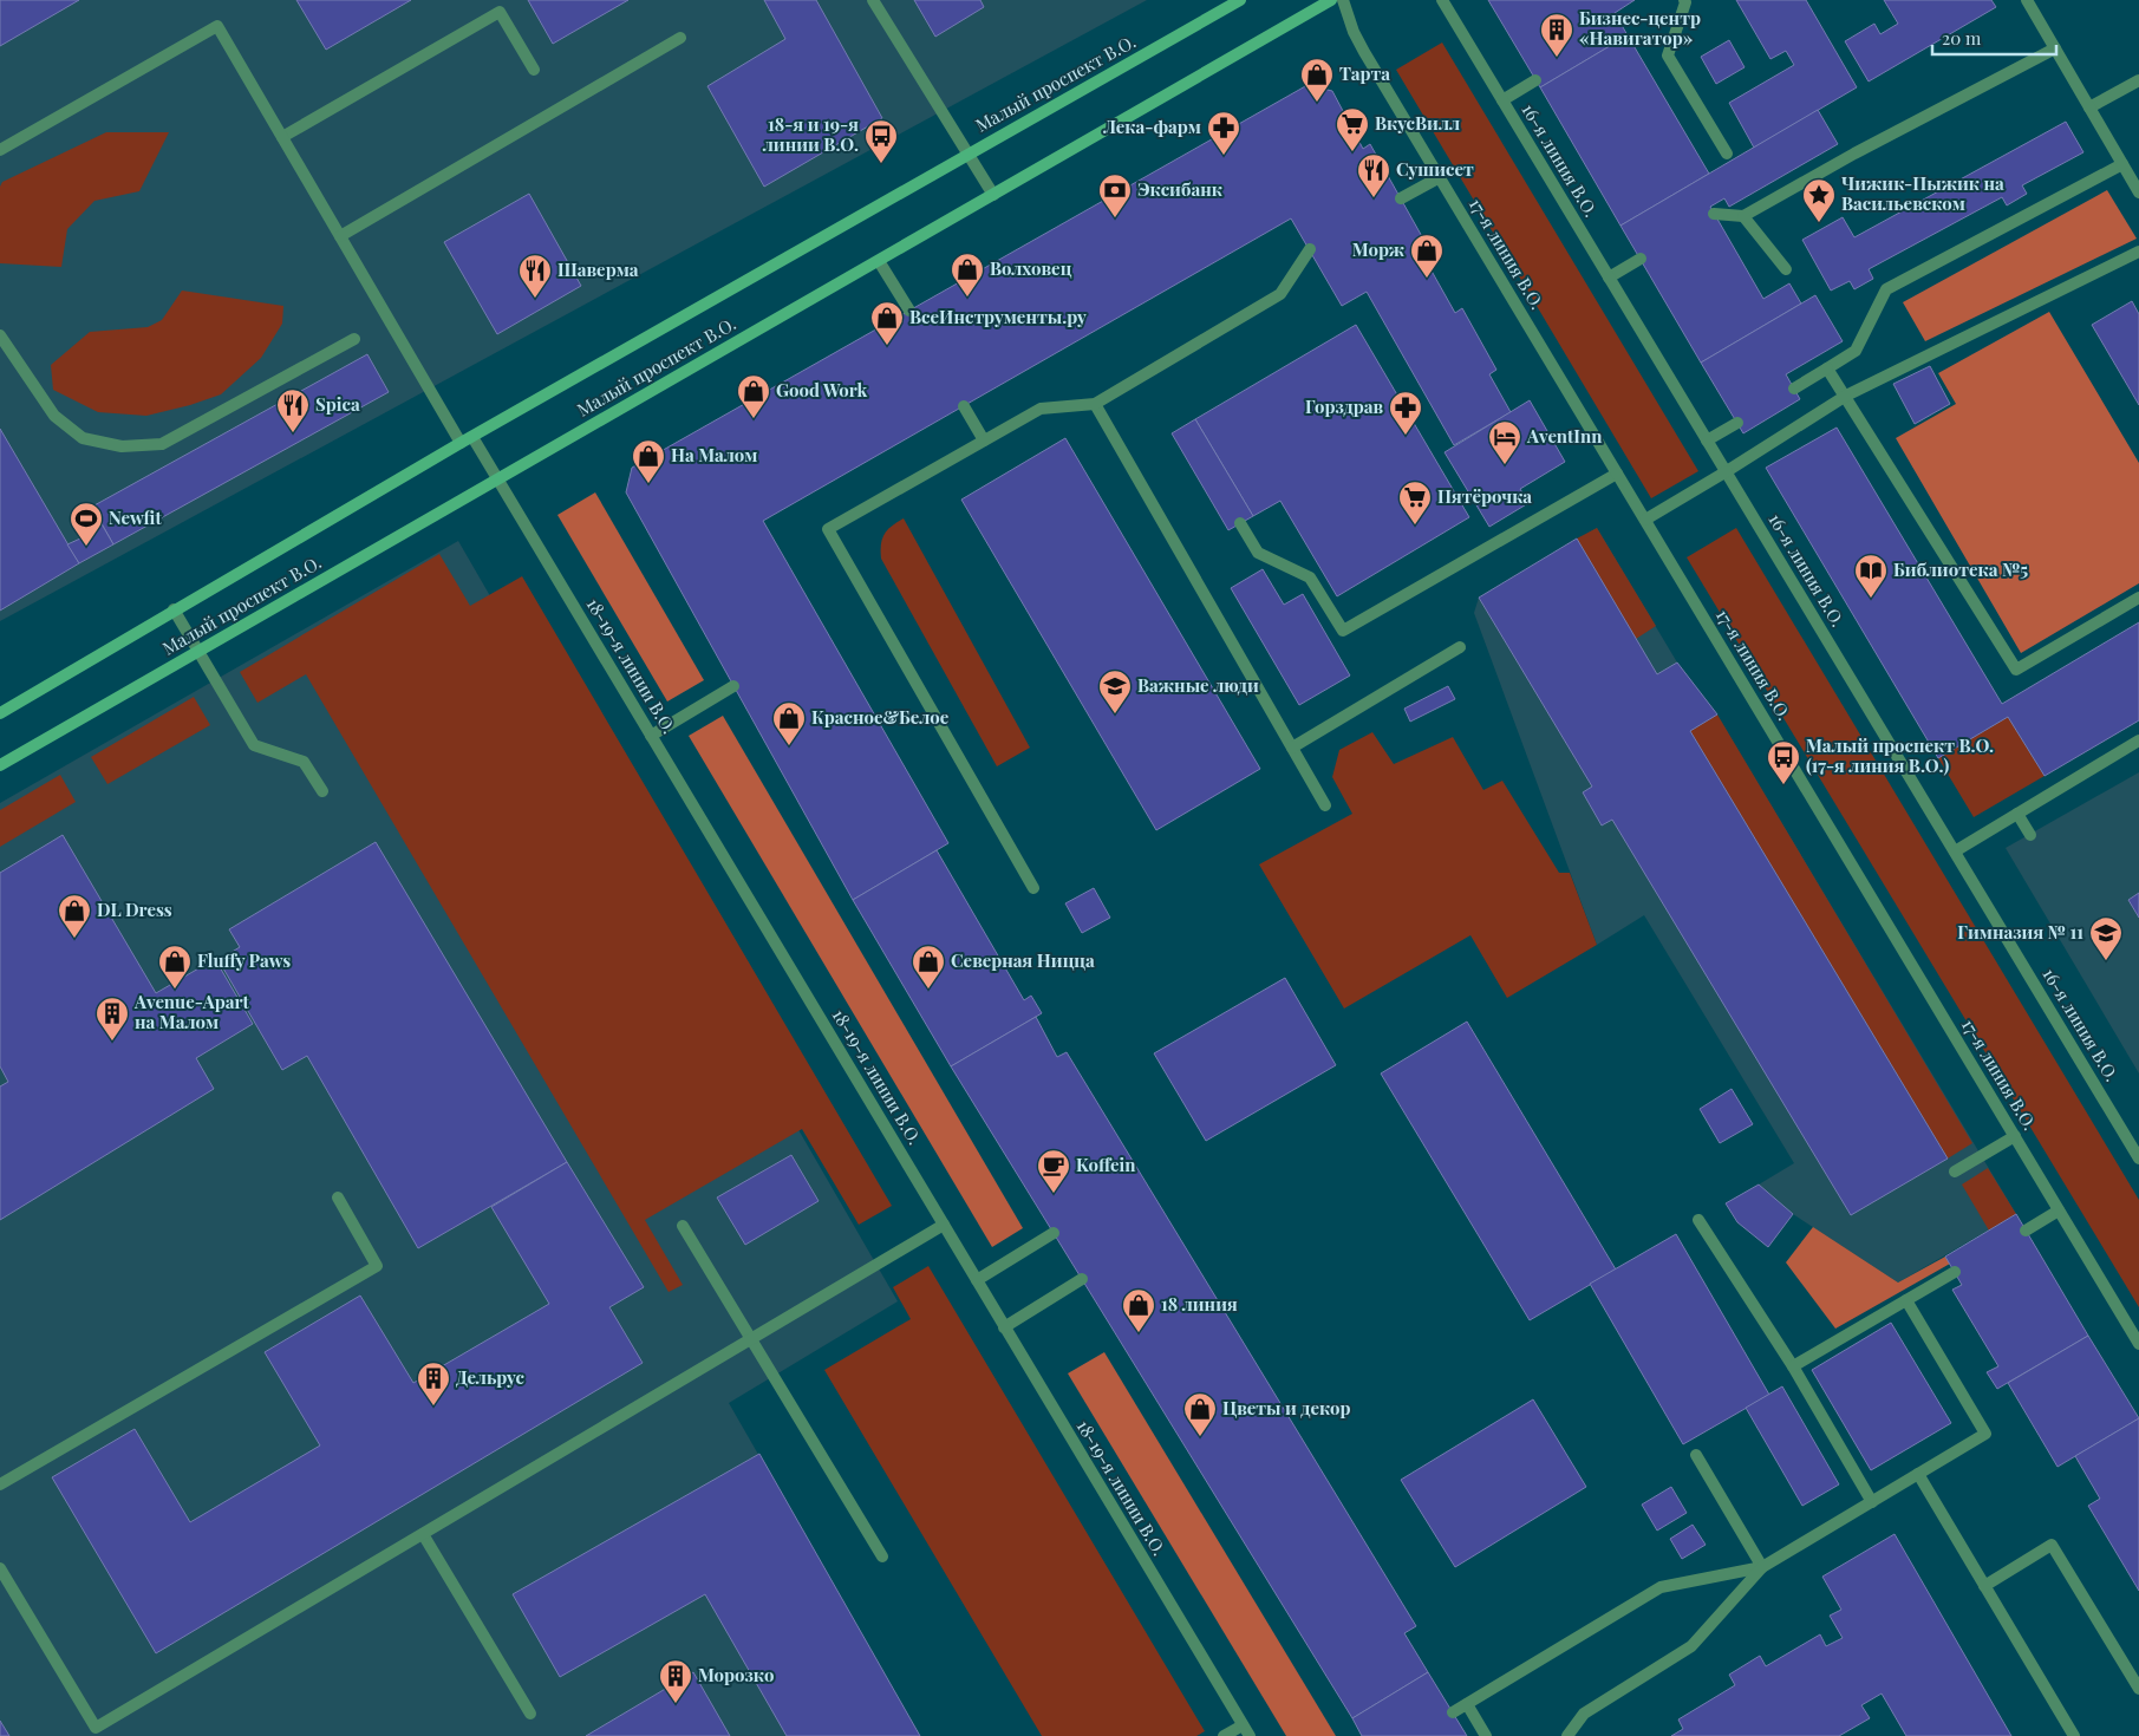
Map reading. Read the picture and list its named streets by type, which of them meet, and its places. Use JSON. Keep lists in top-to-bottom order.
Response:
{
  "streets": {
    "main road": ["Малый проспект В.О."],
    "street": ["16-я линия В.О.", "17-я линия В.О.", "18-19-я линии В.О."]
  },
  "crossings": [
    ["Малый проспект В.О.", "18-19-я линии В.О."]
  ],
  "places": {
    "building": [
      "Бизнес-центр «Навигатор»",
      "Аvenue-Apart на Малом",
      "Дельрус",
      "Морозко"
    ],
    "shop": [
      "Тарта",
      "Морж",
      "Волховец",
      "ВсеИнструменты.ру",
      "Good Work",
      "На Малом",
      "Красное&Белое",
      "DL Dress",
      "Fluffy Paws",
      "Северная Ницца",
      "18 линия",
      "Цветы и декор"
    ],
    "supermarket": ["ВкусВилл", "Пятёрочка"],
    "pharmacy": ["Лека-фарм", "Горздрав"],
    "bus stop": ["18-я и 19-я линии В.О.", "Малый проспект В.О. (17-я линия В.О.)"],
    "restaurant": ["Сушисет", "Шаверма", "Spica"],
    "bank": ["Эксибанк"],
    "place": ["Чижик-Пыжик на Васильевском"],
    "hotel": ["AventInn"],
    "sports": ["Newfit"],
    "library": ["Библиотека №5"],
    "school or university": ["Важные люди", "Гимназия № 11"],
    "cafe": ["Koffein"]
  },
  "scale_bar": "20 m"
}
